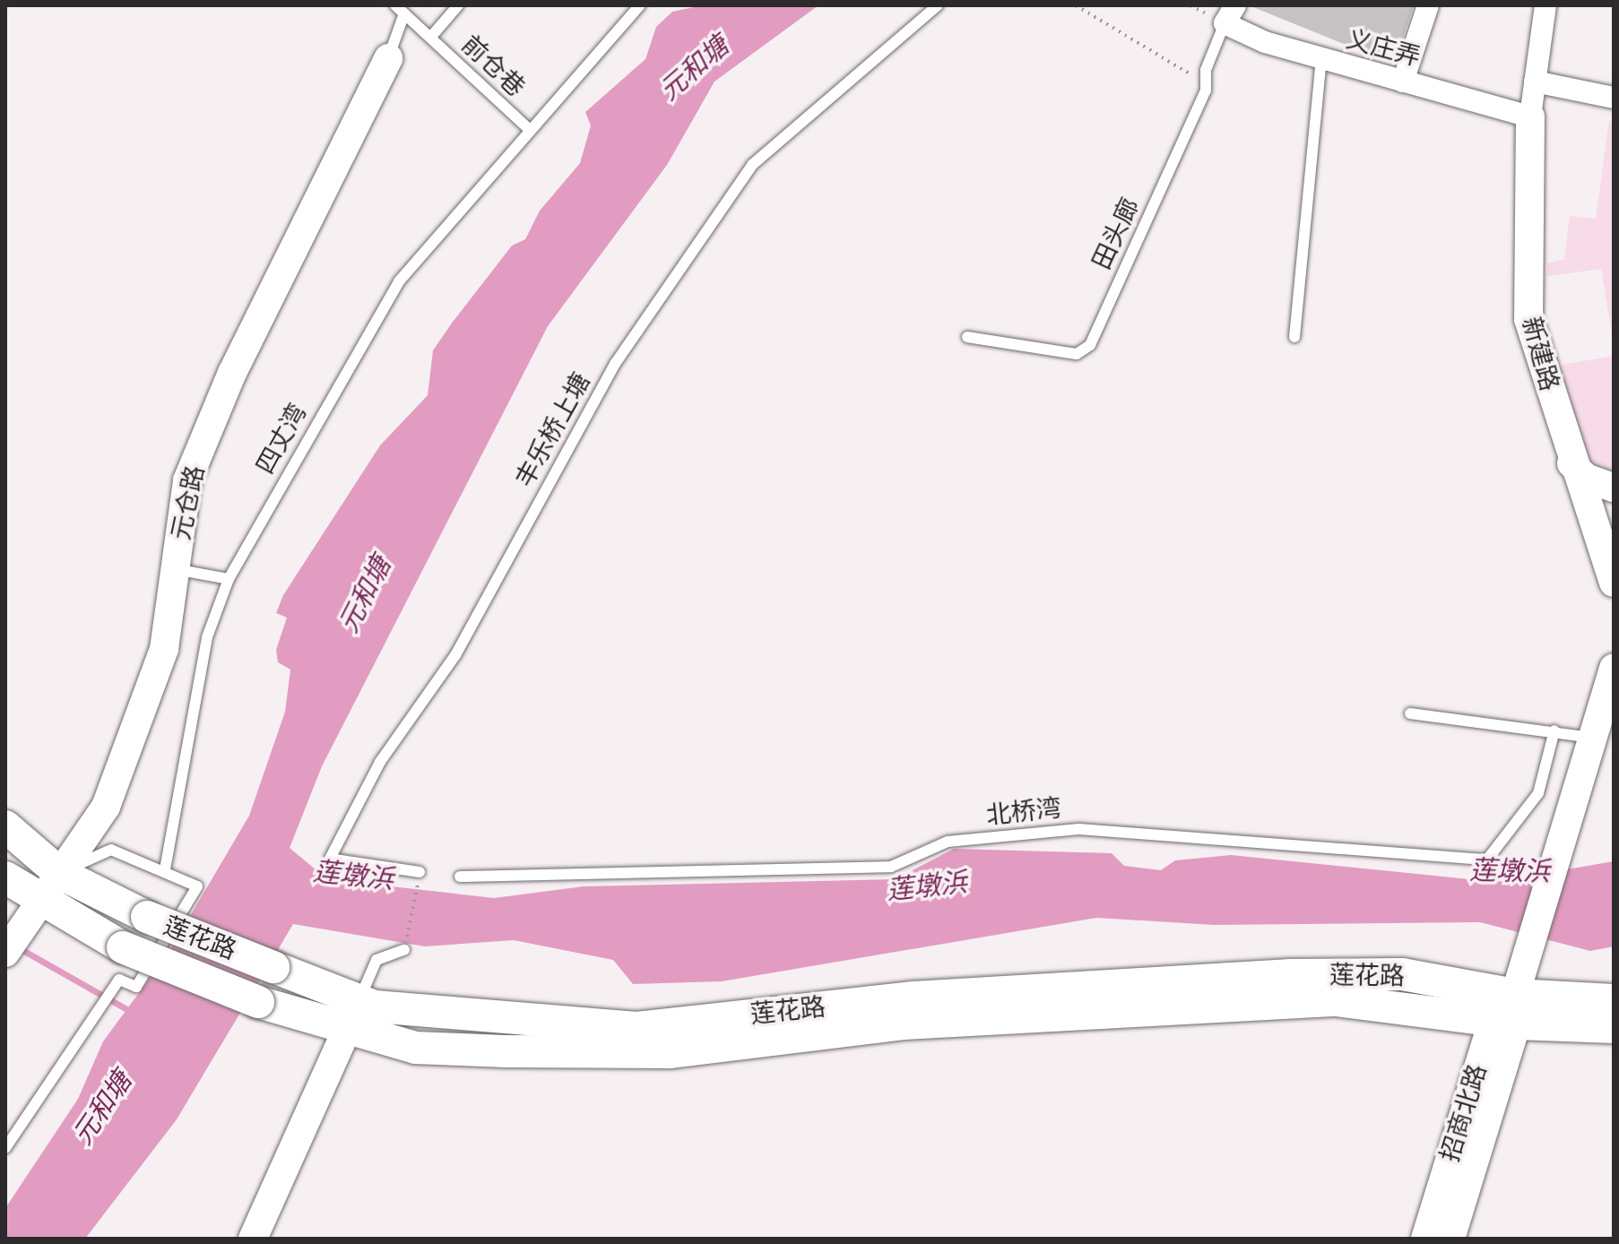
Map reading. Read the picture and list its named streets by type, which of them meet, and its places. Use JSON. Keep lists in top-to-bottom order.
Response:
{
  "streets": {
    "main road": ["莲花路"],
    "street": [
      "义庄弄",
      "新建路",
      "元仓路",
      "招商北路"
    ],
    "lane": [
      "前仓巷",
      "田头廊",
      "丰乐桥上塘",
      "四丈湾",
      "北桥湾"
    ]
  },
  "crossings": [
    ["义庄弄", "田头廊"],
    ["义庄弄", "新建路"],
    ["前仓巷", "四丈湾"],
    ["前仓巷", "元仓路"],
    ["元仓路", "莲花路"],
    ["莲花路", "招商北路"]
  ],
  "water": ["元和塘", "莲墩浜"]
}
